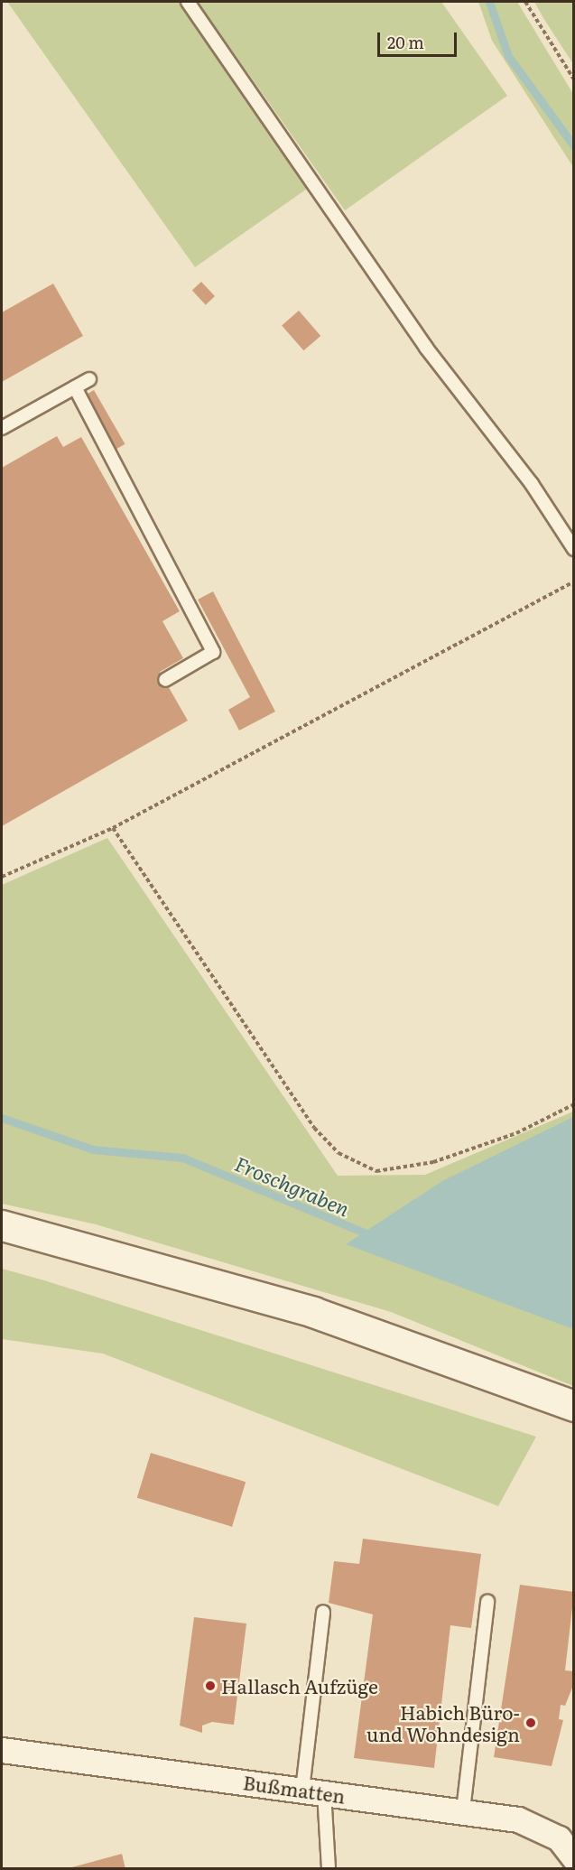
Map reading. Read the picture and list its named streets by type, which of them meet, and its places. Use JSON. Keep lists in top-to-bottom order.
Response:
{
  "streets": {
    "street": ["Bußmatten"]
  },
  "water": ["Froschgraben"],
  "places": ["Hallasch Aufzüge", "Habich Büro- und Wohndesign"],
  "scale_bar": "20 m"
}
